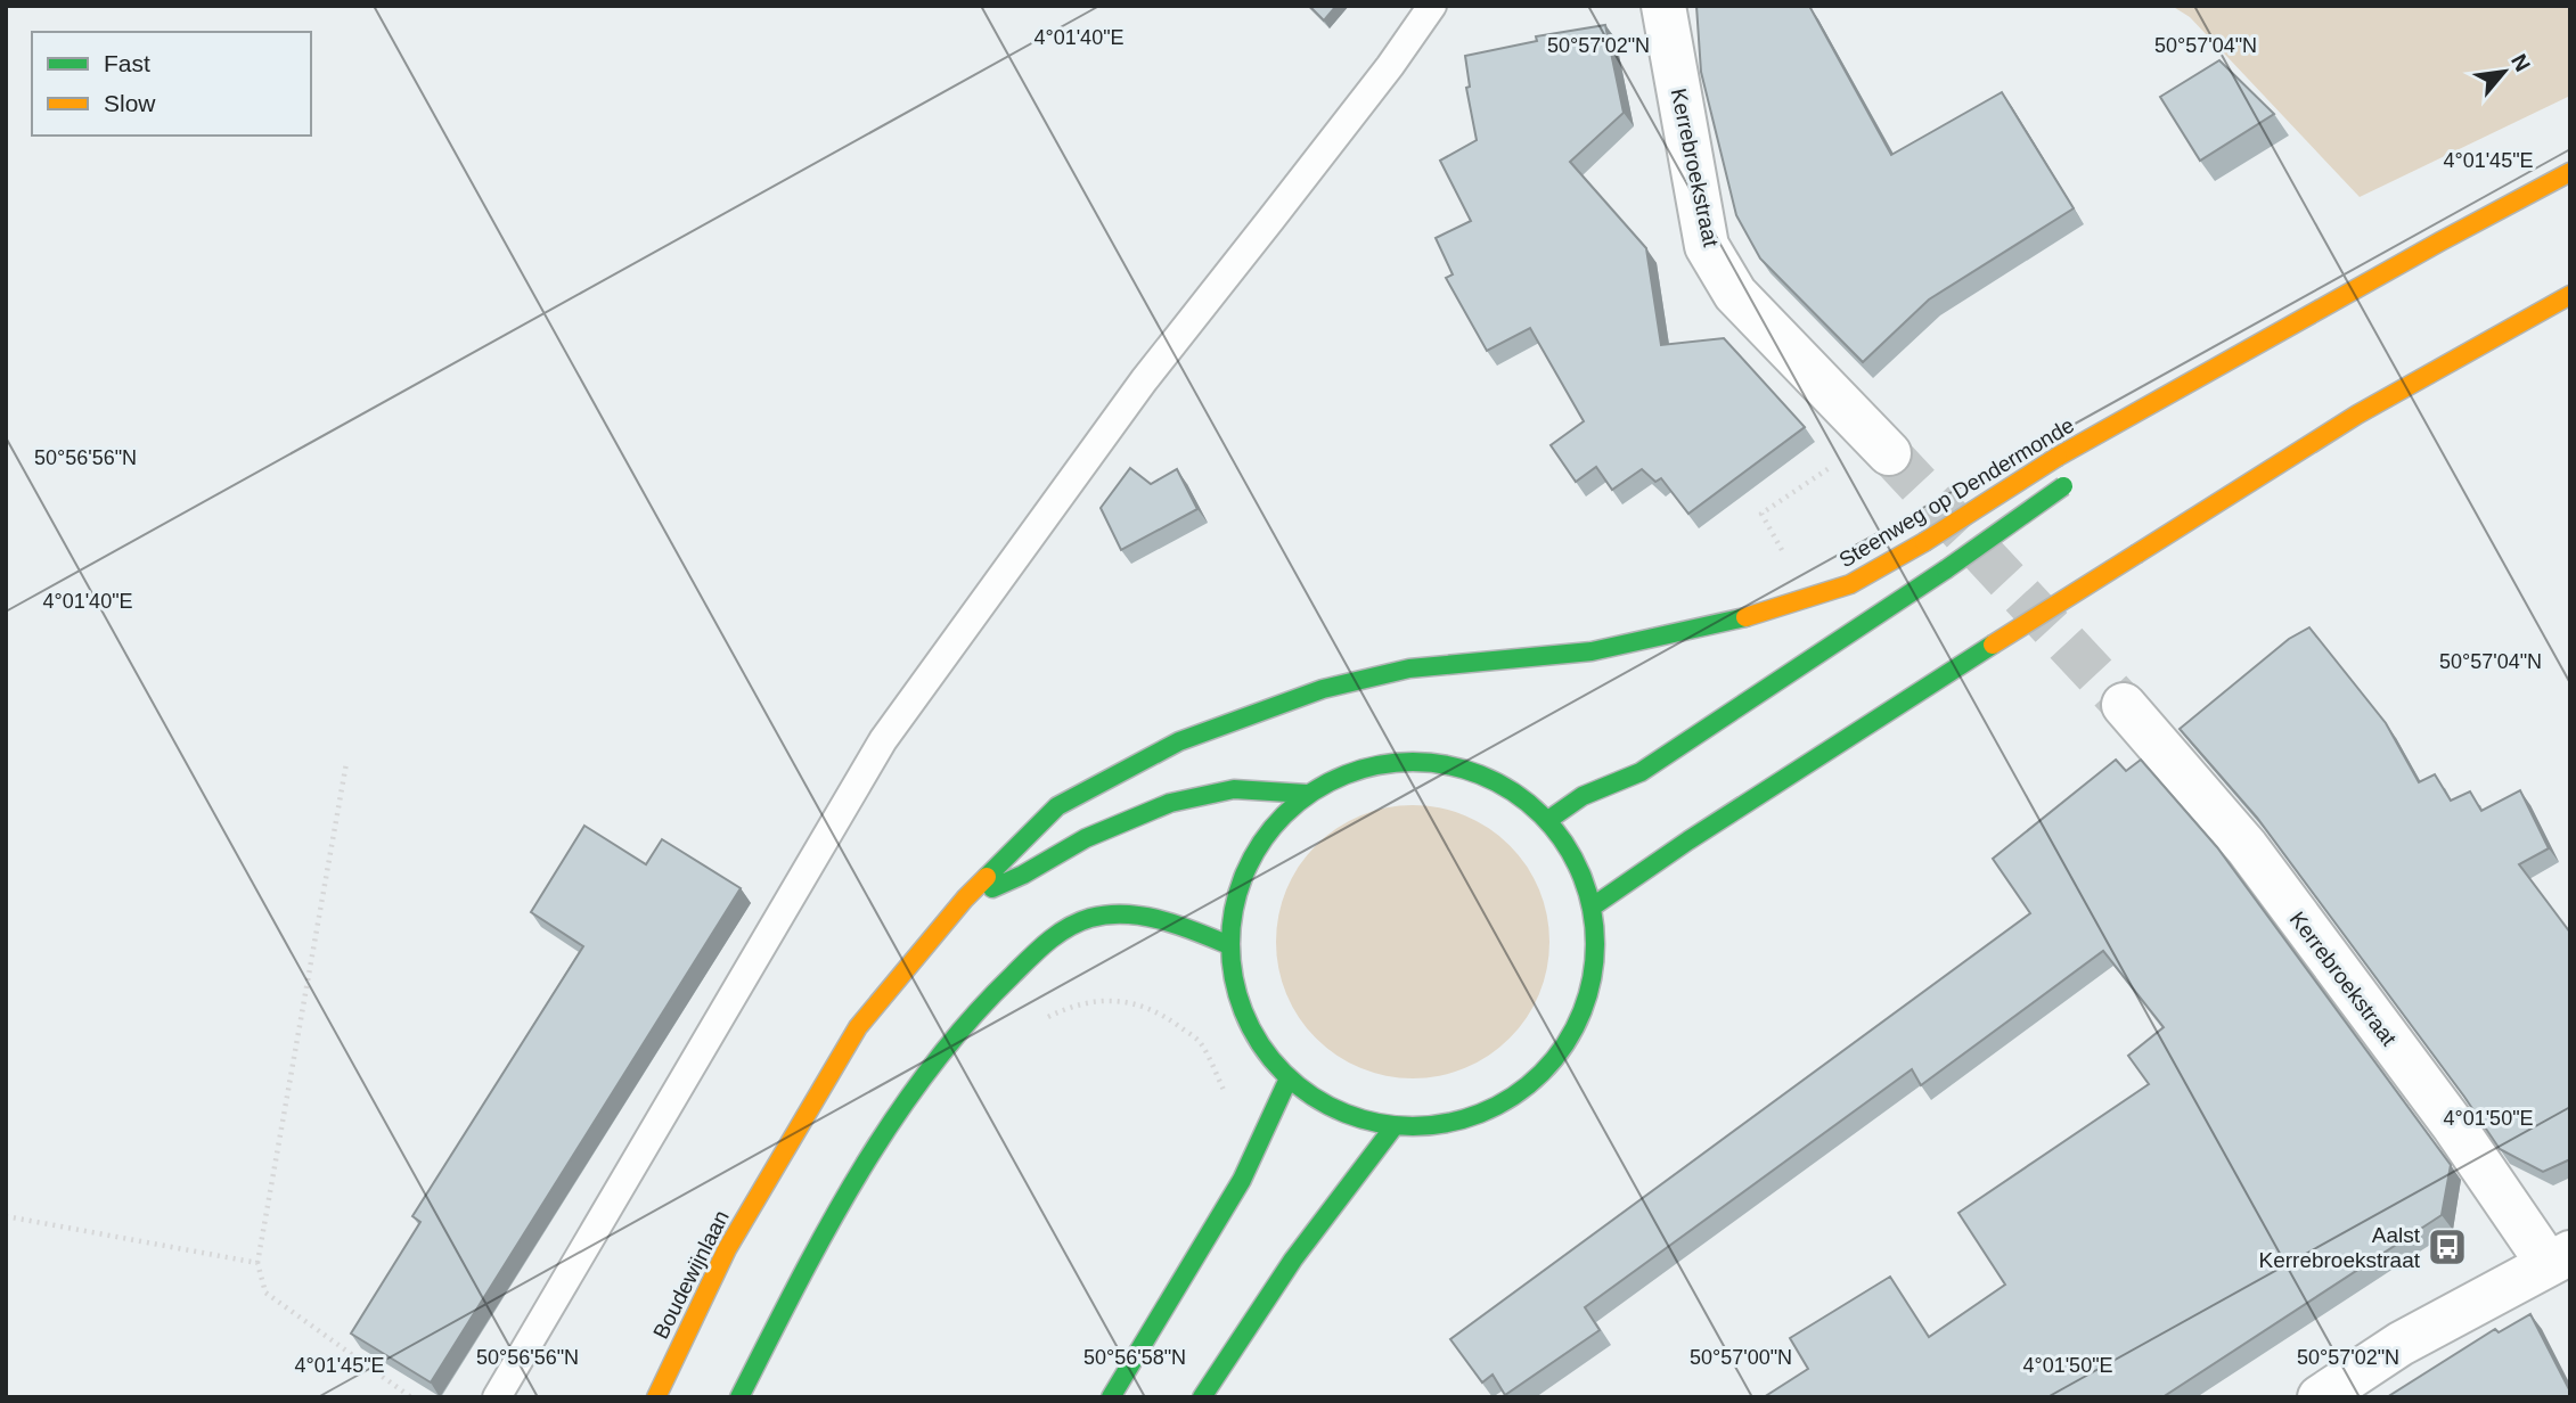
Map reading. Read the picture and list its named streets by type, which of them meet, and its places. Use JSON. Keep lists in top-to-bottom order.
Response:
{
  "streets": {
    "main road": ["Steenweg op Dendermonde", "Boudewijnlaan"],
    "street": ["Kerrebroekstraat"]
  },
  "crossings": [
    ["Steenweg op Dendermonde", "Boudewijnlaan"]
  ],
  "places": {
    "bus stop": ["Aalst Kerrebroekstraat"]
  },
  "legend": ["Fast", "Slow"],
  "north": "top right",
  "coordinates": [
    "4°01'40\"E",
    "50°57'02\"N",
    "50°57'04\"N",
    "4°01'45\"E",
    "50°56'56\"N",
    "4°01'50\"E",
    "50°56'58\"N",
    "50°57'00\"N"
  ]
}
